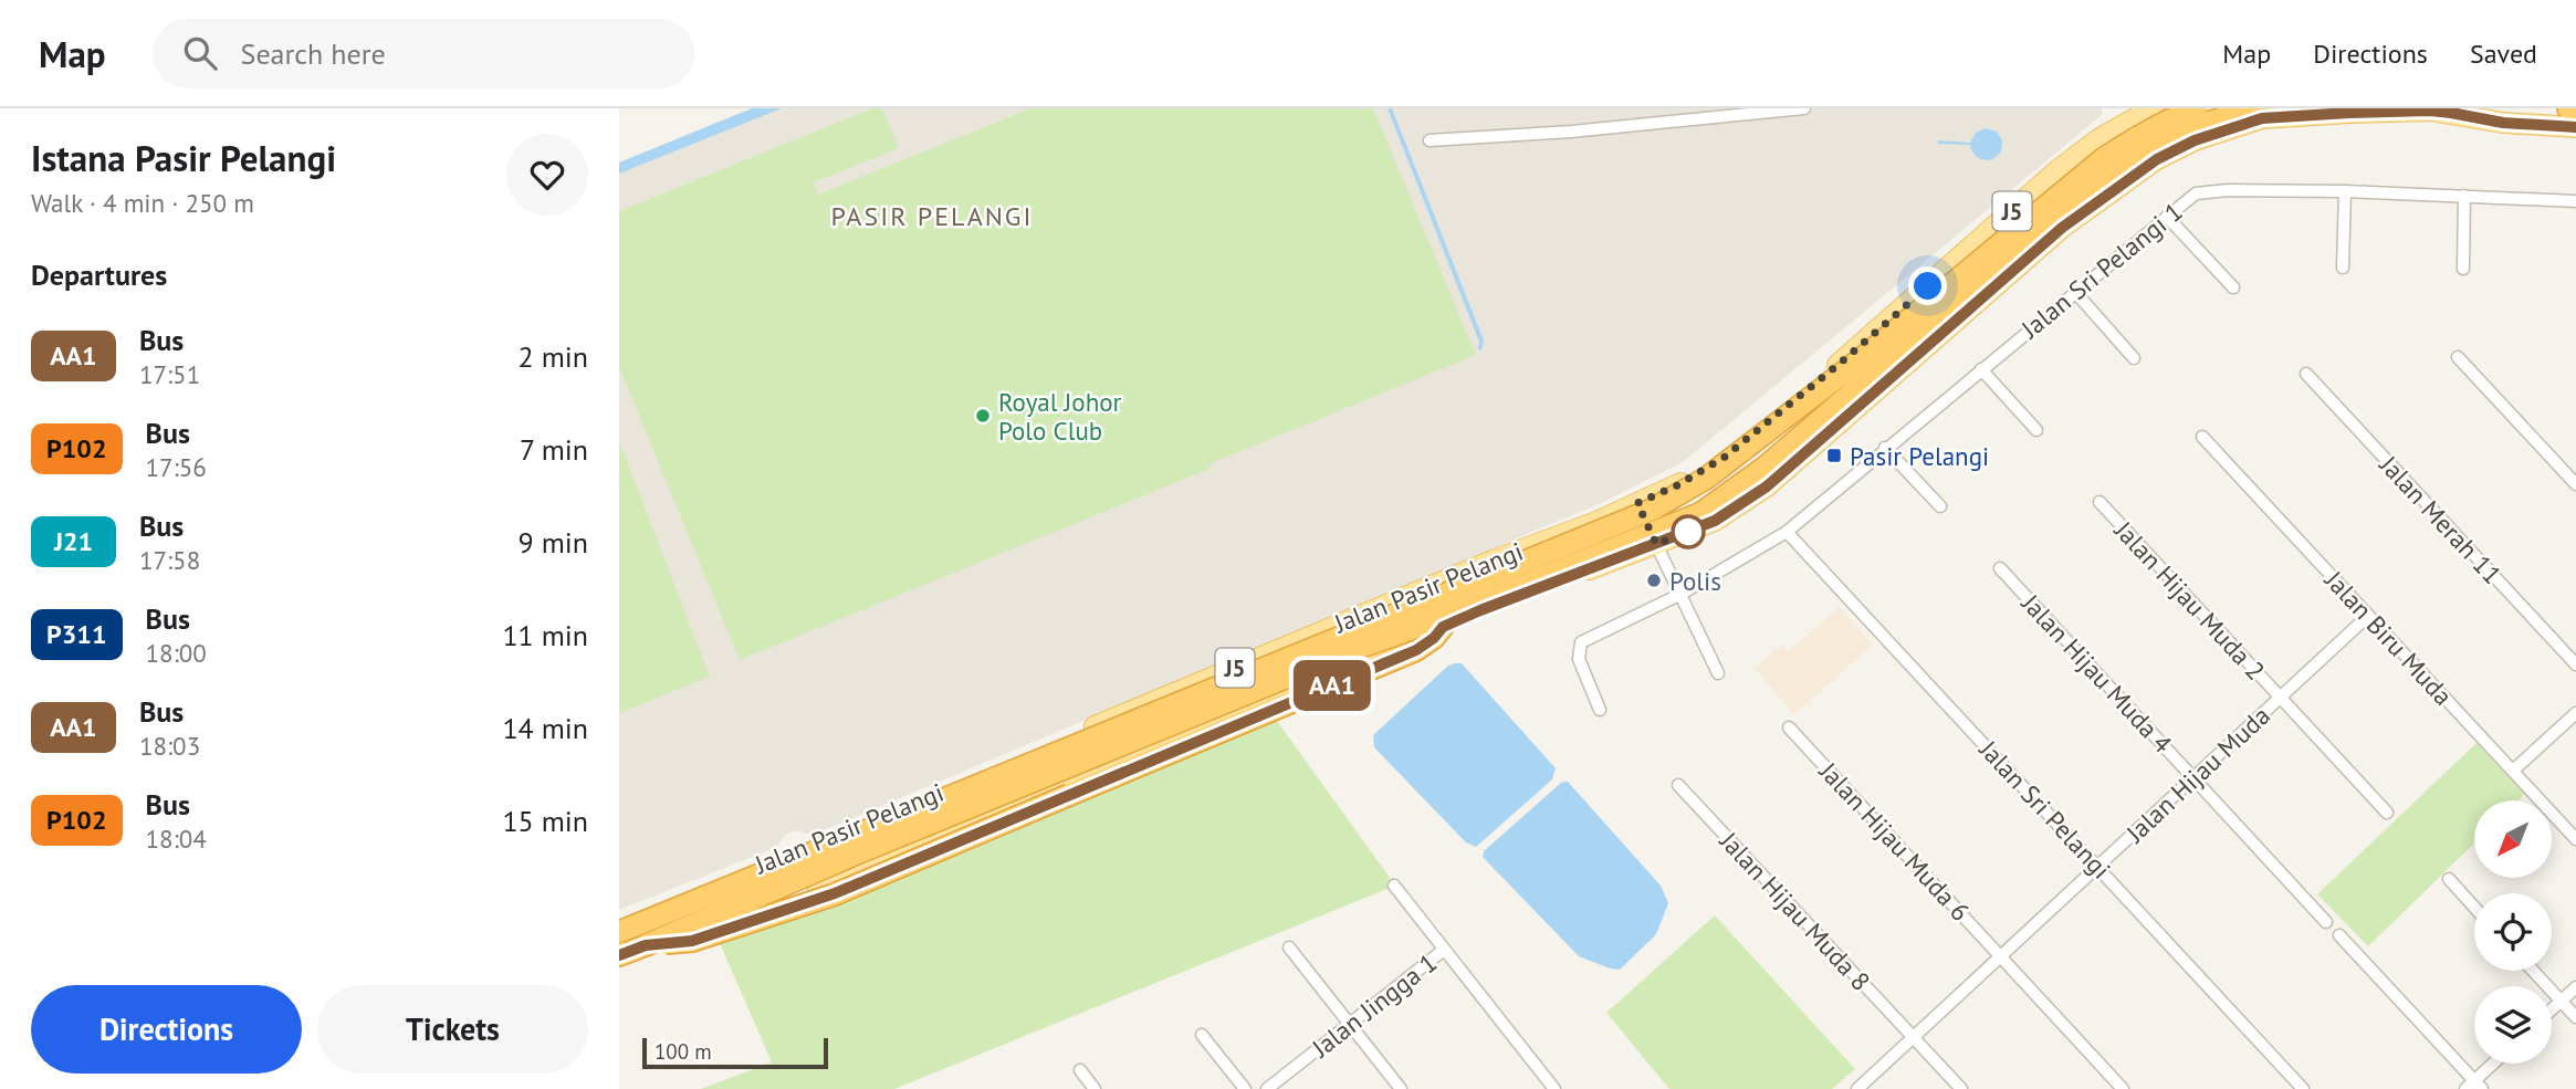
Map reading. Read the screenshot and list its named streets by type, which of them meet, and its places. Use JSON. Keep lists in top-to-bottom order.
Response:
{
  "streets": {
    "main road": ["J5", "Jalan Pasir Pelangi"],
    "street": [
      "Jalan Sri Pelangi 1",
      "Jalan Merah 11",
      "Jalan Hijau Muda 2",
      "Jalan Biru Muda",
      "Jalan Hijau Muda 4",
      "Jalan Hijau Muda",
      "Jalan Sri Pelangi",
      "Jalan Hijau Muda 6",
      "Jalan Hijau Muda 8",
      "Jalan Jingga 1"
    ]
  },
  "crossings": [
    ["Jalan Sri Pelangi 1", "Jalan Sri Pelangi"],
    ["Jalan Hijau Muda 2", "Jalan Hijau Muda"],
    ["Jalan Biru Muda", "Jalan Hijau Muda"],
    ["Jalan Hijau Muda 4", "Jalan Hijau Muda"],
    ["Jalan Hijau Muda", "Jalan Sri Pelangi"],
    ["Jalan Hijau Muda", "Jalan Hijau Muda 6"],
    ["Jalan Hijau Muda", "Jalan Hijau Muda 8"]
  ],
  "districts": ["PASIR PELANGI"],
  "places": {
    "other": ["Royal Johor Polo Club", "Polis"],
    "transit": ["Pasir Pelangi"]
  },
  "lines": ["bus line AA1"],
  "scale_bar": "100 m",
  "north": "bottom left",
  "page": {
    "header": "Map",
    "search": "Search here",
    "nav": ["Map", "Directions", "Saved"],
    "heading": [
      ["Istana Pasir Pelangi", "Walk · 4 min · 250 m"],
      "Departures"
    ],
    "on_map": "AA1",
    "list": [
      {
        "mark": "AA1",
        "name": "Bus",
        "note": "17:51",
        "value": "2 min"
      },
      {
        "mark": "P102",
        "name": "Bus",
        "note": "17:56",
        "value": "7 min"
      },
      {
        "mark": "J21",
        "name": "Bus",
        "note": "17:58",
        "value": "9 min"
      },
      {
        "mark": "P311",
        "name": "Bus",
        "note": "18:00",
        "value": "11 min"
      },
      {
        "mark": "AA1",
        "name": "Bus",
        "note": "18:03",
        "value": "14 min"
      },
      {
        "mark": "P102",
        "name": "Bus",
        "note": "18:04",
        "value": "15 min"
      }
    ],
    "buttons": ["Directions", "Tickets"],
    "scale": "100 m"
  }
}
